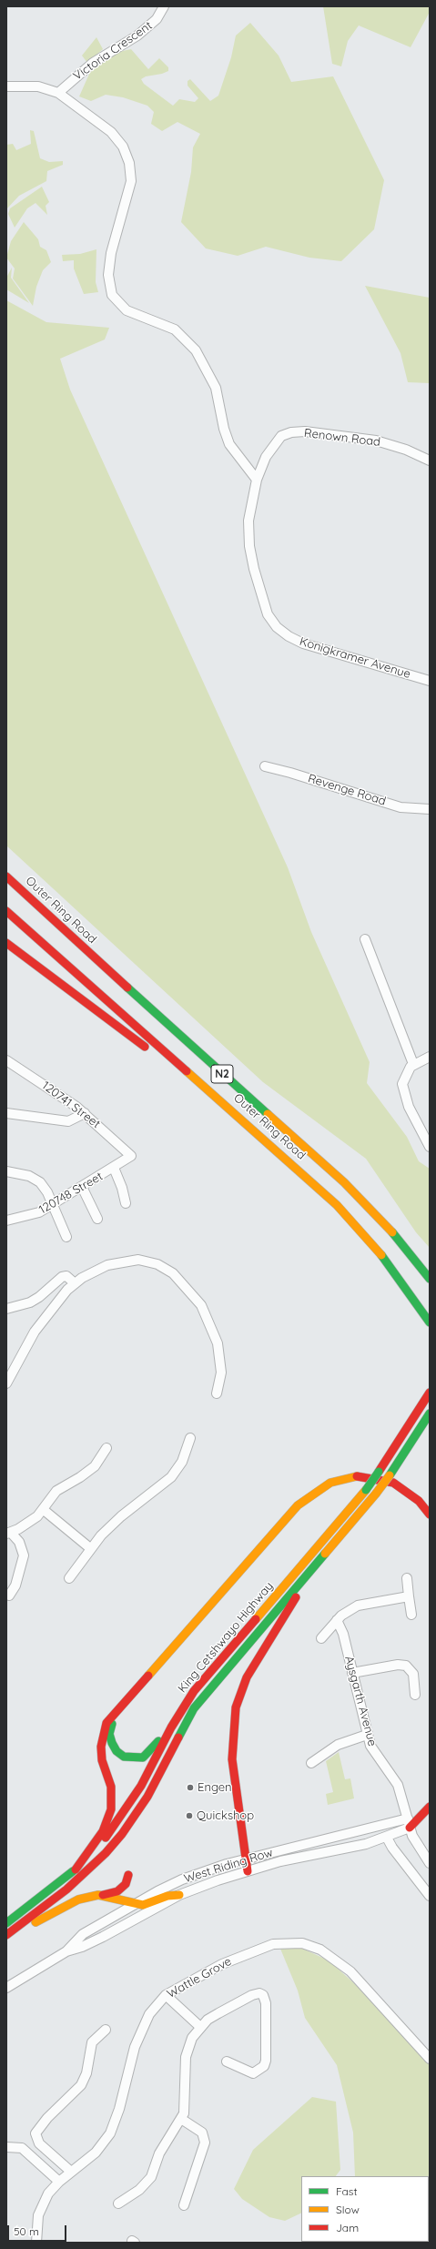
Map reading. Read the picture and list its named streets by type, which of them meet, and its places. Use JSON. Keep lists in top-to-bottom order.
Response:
{
  "streets": {
    "main road": ["Outer Ring Road", "N2", "King Cetshwayo Highway"],
    "street": [
      "Victoria Crescent",
      "Renown Road",
      "Konigkramer Avenue",
      "Revenge Road",
      "120741 Street",
      "120748 Street",
      "Aysgarth Avenue",
      "West Riding Row",
      "Wattle Grove"
    ]
  },
  "crossings": [
    ["Renown Road", "Konigkramer Avenue"],
    ["120741 Street", "120748 Street"],
    ["Aysgarth Avenue", "West Riding Row"]
  ],
  "places": ["Engen", "Quickshop"],
  "legend": ["Fast", "Slow", "Jam"],
  "scale_bar": "50 m"
}
